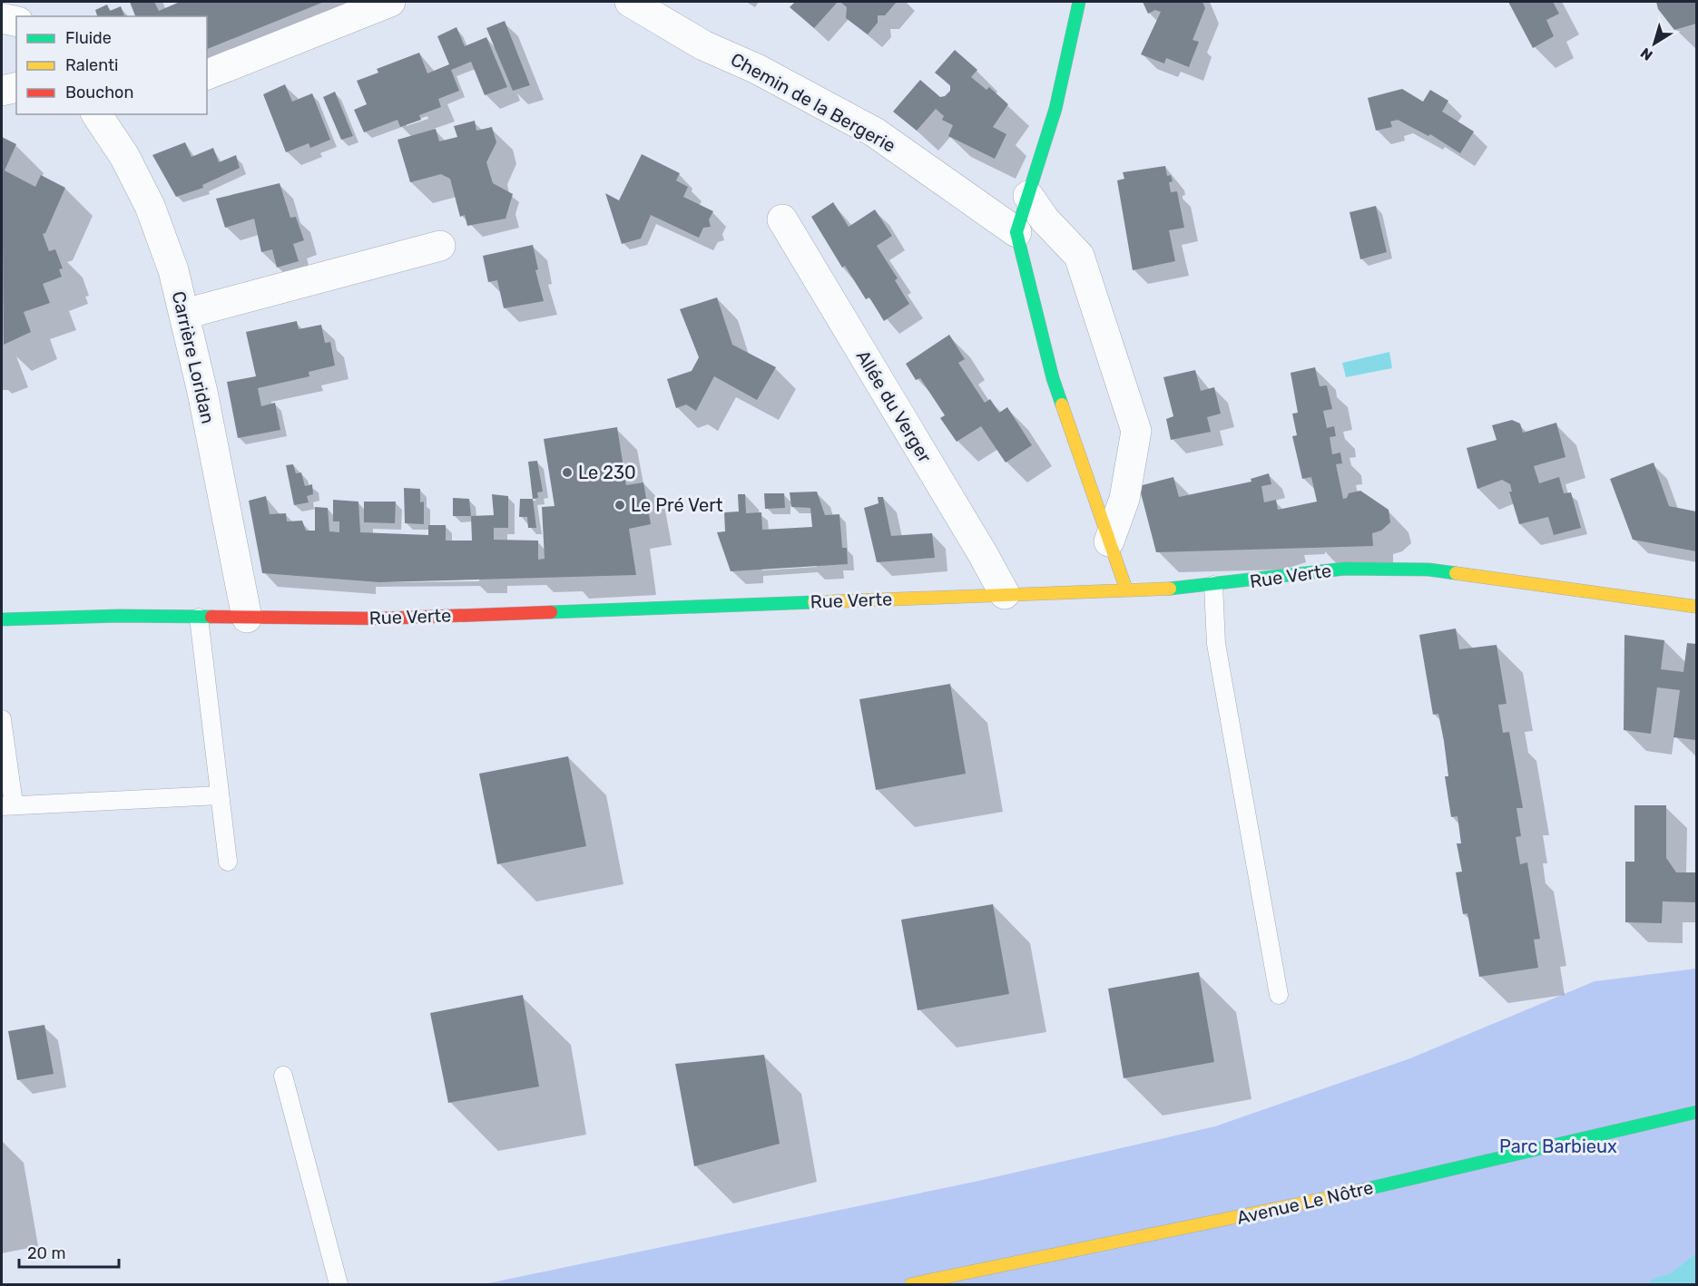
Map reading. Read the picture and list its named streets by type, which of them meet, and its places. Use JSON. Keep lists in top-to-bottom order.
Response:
{
  "streets": {
    "street": [
      "Chemin de la Bergerie",
      "Carrière Loridan",
      "Allée du Verger",
      "Rue Verte",
      "Avenue Le Nôtre"
    ]
  },
  "crossings": [
    ["Carrière Loridan", "Rue Verte"],
    ["Allée du Verger", "Rue Verte"]
  ],
  "parks": ["Parc Barbieux"],
  "places": ["Le 230", "Le Pré Vert"],
  "legend": ["Fluide", "Ralenti", "Bouchon"],
  "scale_bar": "20 m",
  "north": "bottom left"
}
